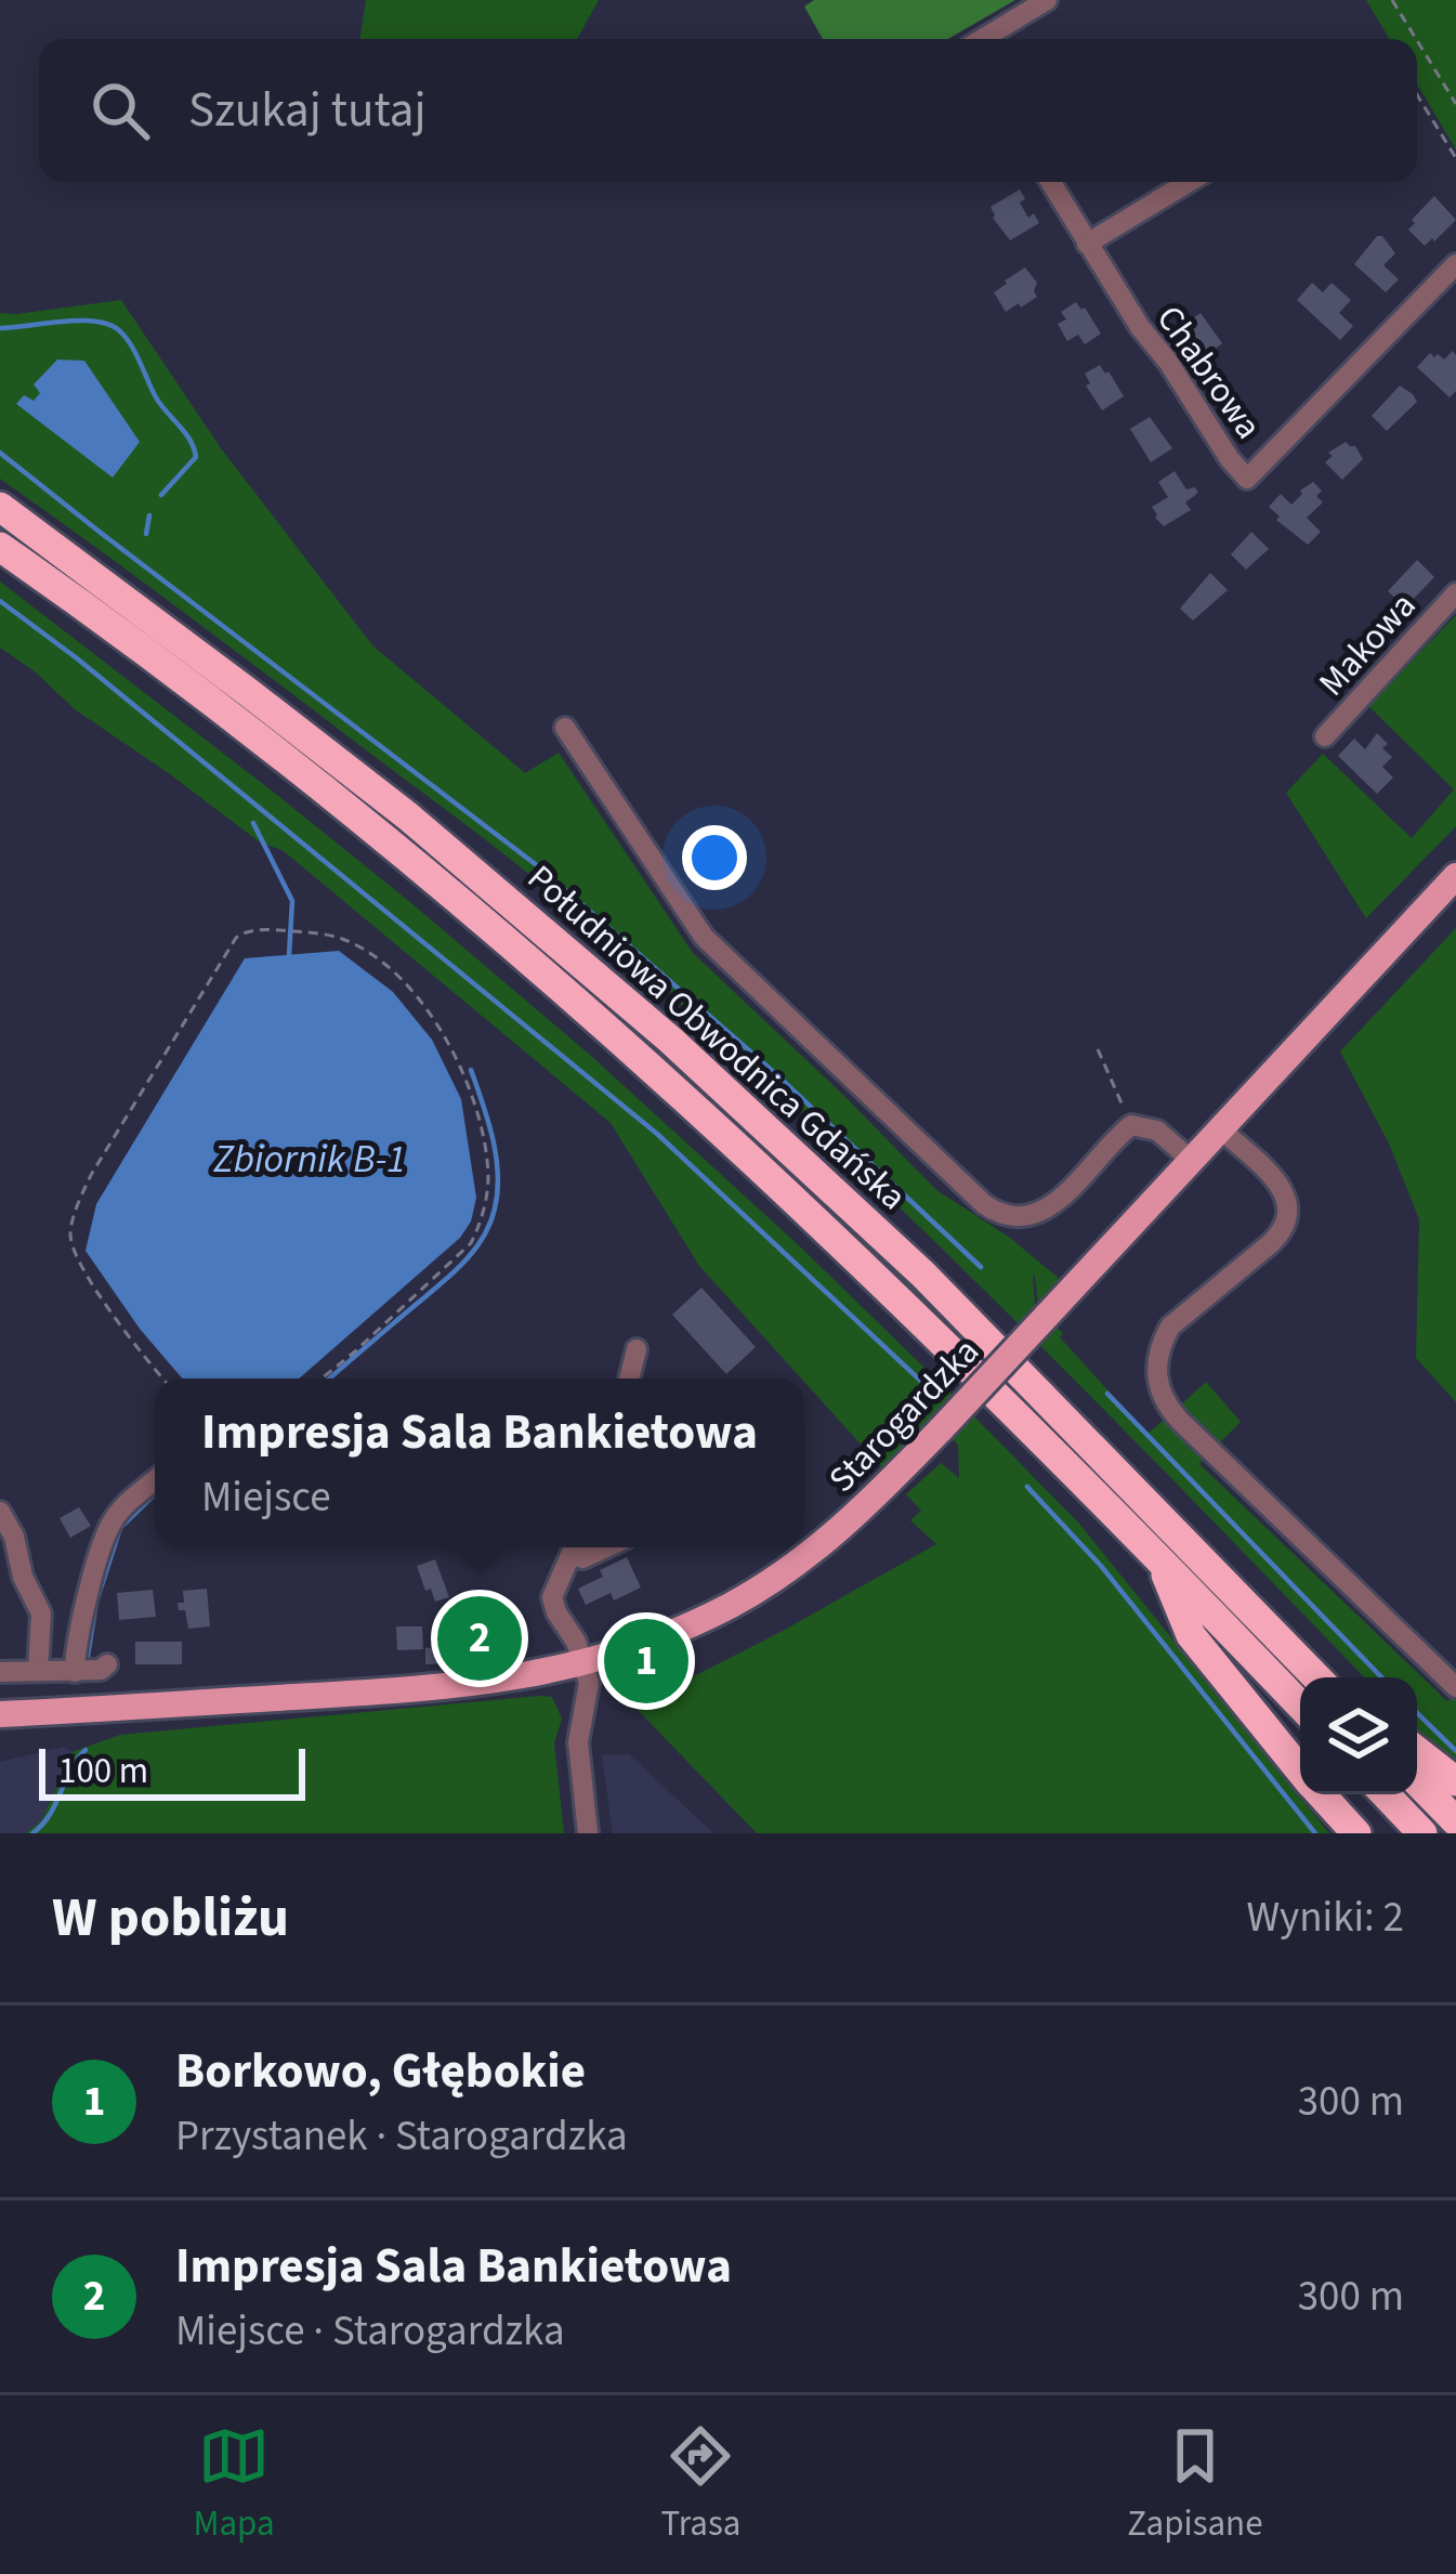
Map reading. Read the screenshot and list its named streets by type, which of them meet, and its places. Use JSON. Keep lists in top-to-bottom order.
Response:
{
  "streets": {
    "highway": ["Południowa Obwodnica Gdańska"],
    "main road": ["Starogardzka"],
    "street": ["Chabrowa", "Makowa"]
  },
  "water": ["Zbiornik B-1"],
  "scale_bar": "100 m",
  "page": {
    "search": "Szukaj tutaj",
    "popup": ["Impresja Sala Bankietowa", "Miejsce"],
    "pins": ["2", "1"],
    "scale": "100 m",
    "heading": ["W pobliżu", "Wyniki: 2"],
    "list": [
      {
        "mark": "1",
        "name": "Borkowo, Głębokie",
        "note": "Przystanek · Starogardzka",
        "value": "300 m"
      },
      {
        "mark": "2",
        "name": "Impresja Sala Bankietowa",
        "note": "Miejsce · Starogardzka",
        "value": "300 m"
      }
    ],
    "nav": ["Mapa", "Trasa", "Zapisane"]
  }
}
